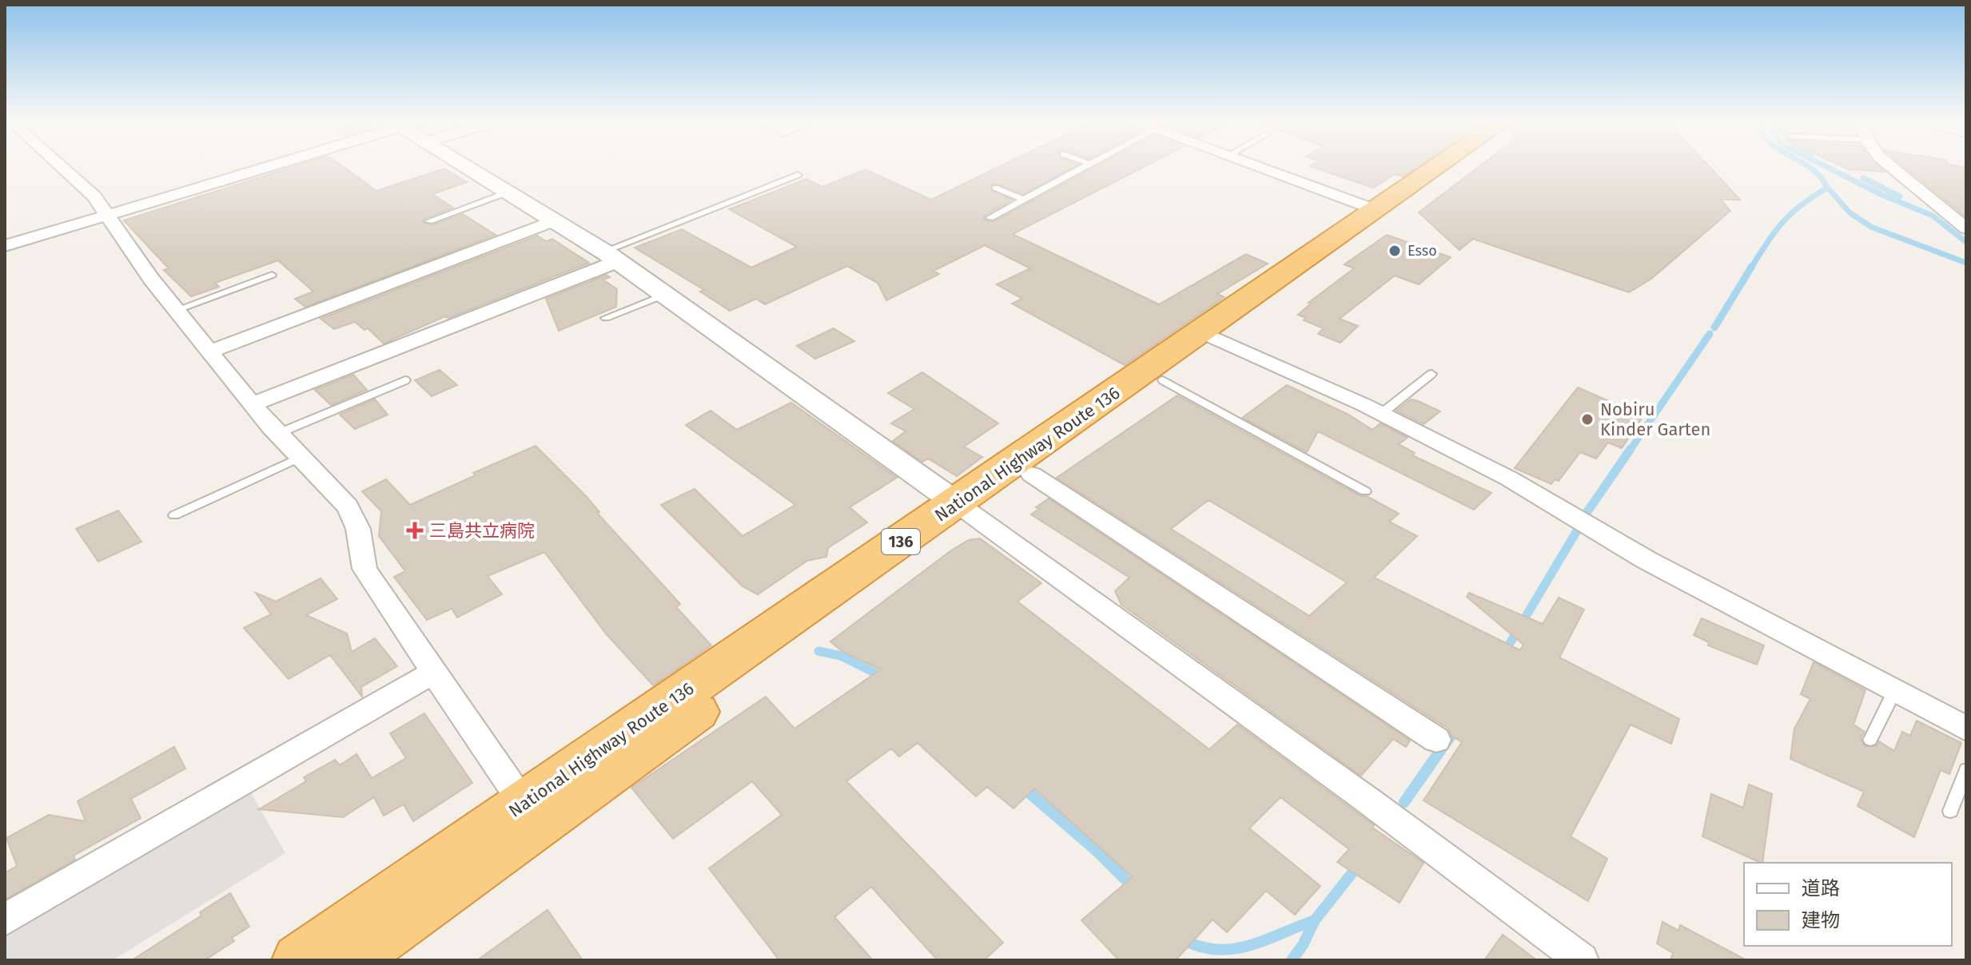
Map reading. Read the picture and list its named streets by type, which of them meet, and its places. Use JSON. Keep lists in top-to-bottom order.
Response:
{
  "streets": {
    "highway": ["National Highway Route 136", "136"]
  },
  "places": {
    "other": ["Esso", "Nobiru Kinder Garten"],
    "health": ["三島共立病院"]
  },
  "legend": ["道路", "建物"]
}
